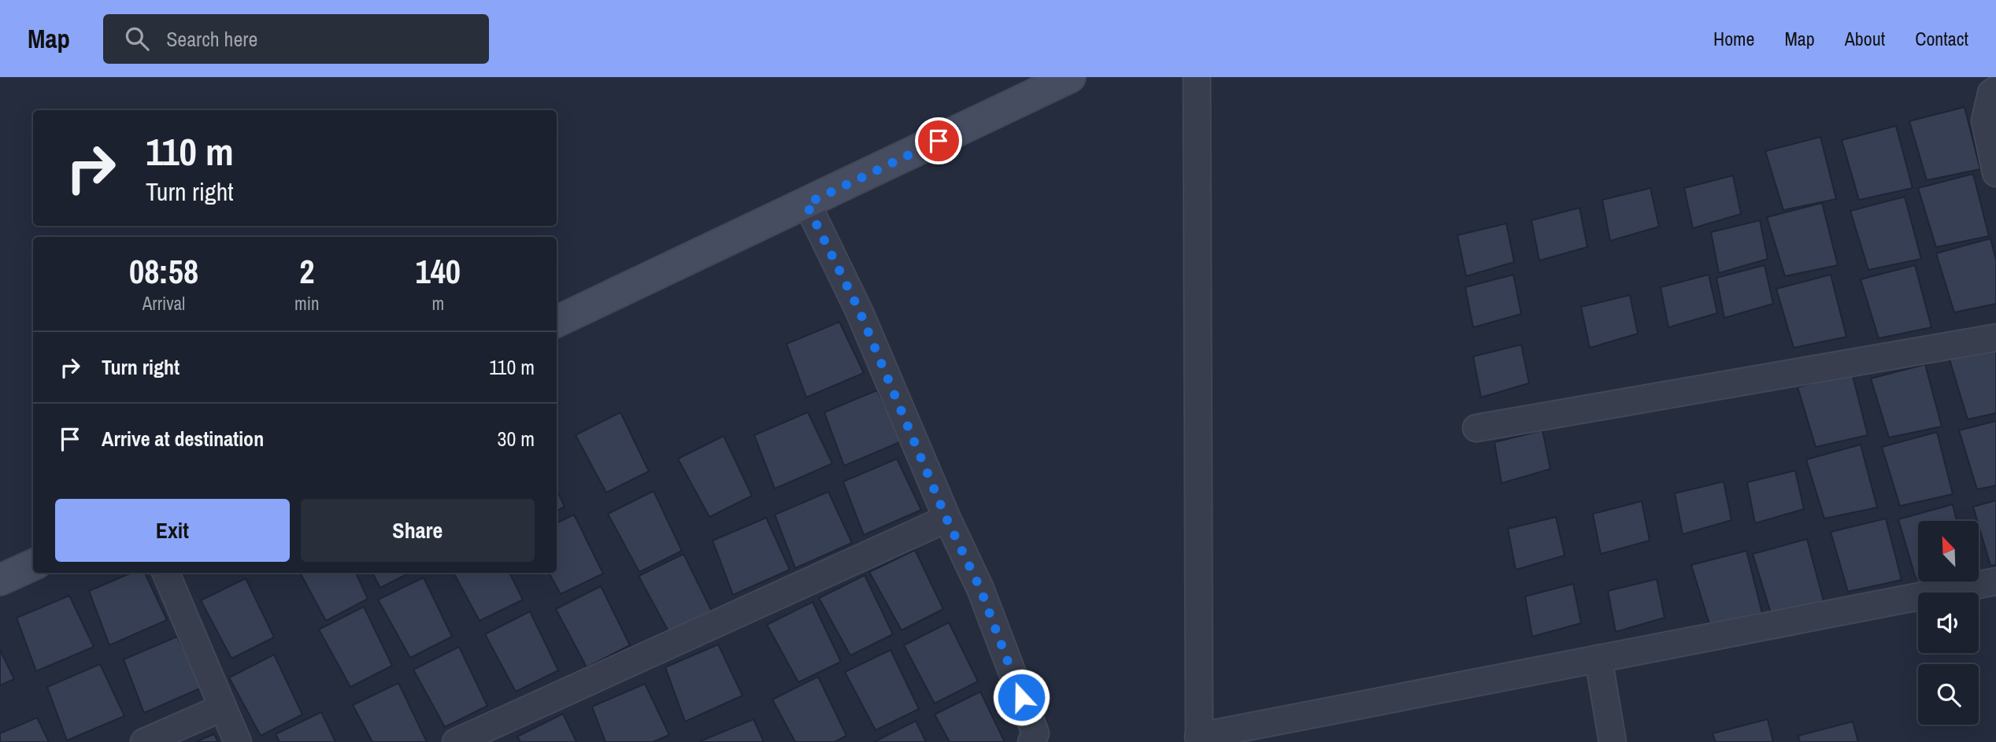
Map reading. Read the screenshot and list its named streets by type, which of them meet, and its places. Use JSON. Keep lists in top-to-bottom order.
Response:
{
  "north": "top left",
  "page": {
    "header": "Map",
    "search": "Search here",
    "nav": [
      "Home",
      "Map",
      "About",
      "Contact"
    ],
    "turn": ["110 m", "Turn right"],
    "eta": [
      "08:58",
      "Arrival",
      "2",
      "min",
      "140",
      "m"
    ],
    "list": [
      {
        "name": "Turn right",
        "value": "110 m"
      },
      {
        "name": "Arrive at destination",
        "value": "30 m"
      }
    ],
    "buttons": ["Exit", "Share"]
  }
}
